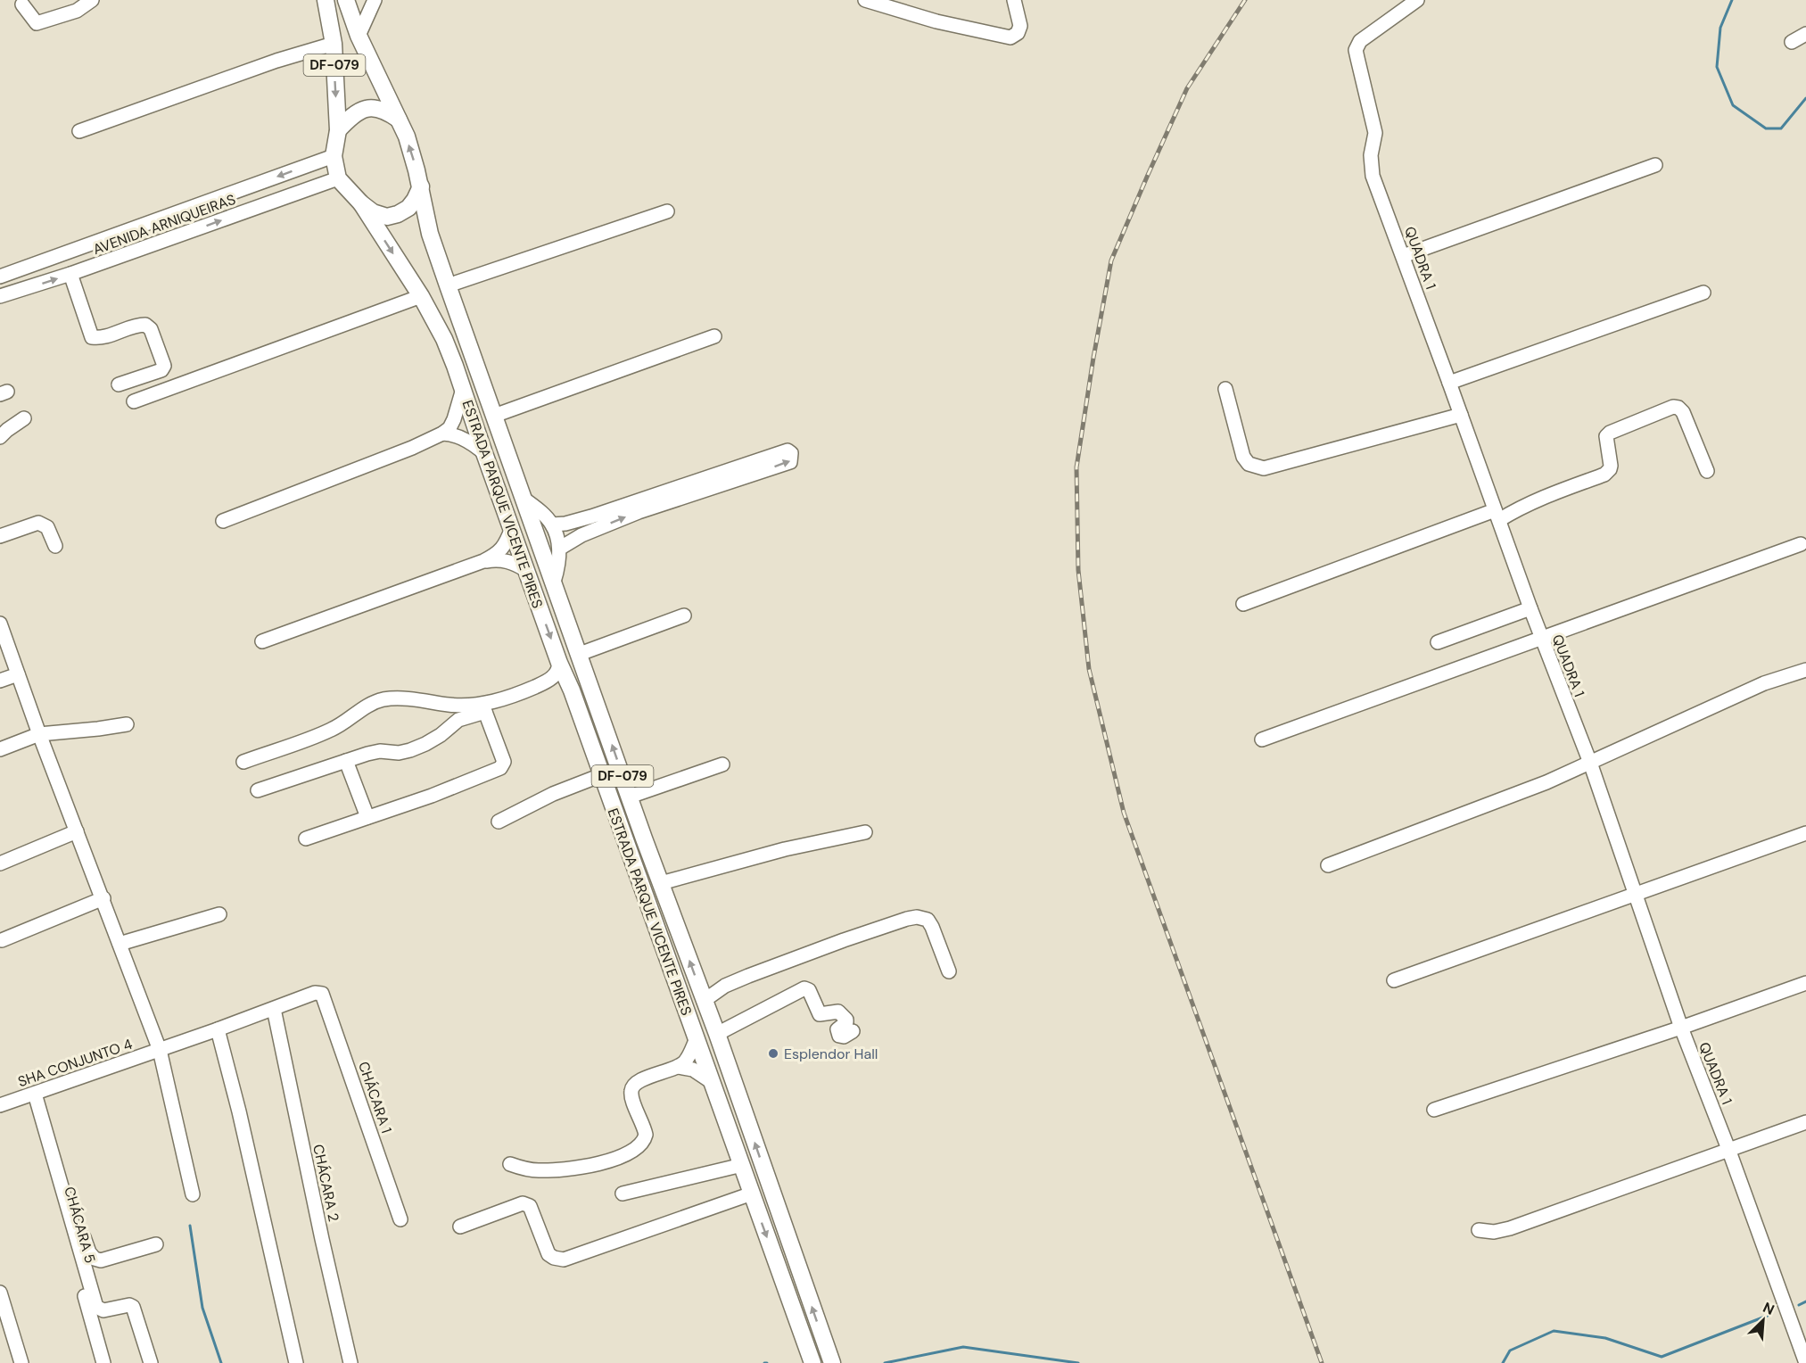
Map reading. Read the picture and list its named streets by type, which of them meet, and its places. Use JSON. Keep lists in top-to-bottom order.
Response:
{
  "streets": {
    "main road": ["DF-079", "ESTRADA PARQUE VICENTE PIRES"],
    "street": [
      "AVENIDA ARNIQUEIRAS",
      "QUADRA 1",
      "SHA CONJUNTO 4",
      "CHÁCARA 1",
      "CHÁCARA 2",
      "CHÁCARA 5"
    ]
  },
  "crossings": [
    ["DF-079", "AVENIDA ARNIQUEIRAS"],
    ["DF-079", "ESTRADA PARQUE VICENTE PIRES"],
    ["AVENIDA ARNIQUEIRAS", "ESTRADA PARQUE VICENTE PIRES"],
    ["SHA CONJUNTO 4", "CHÁCARA 1"],
    ["SHA CONJUNTO 4", "CHÁCARA 2"],
    ["SHA CONJUNTO 4", "CHÁCARA 5"]
  ],
  "places": ["Esplendor Hall"],
  "north": "top right"
}
